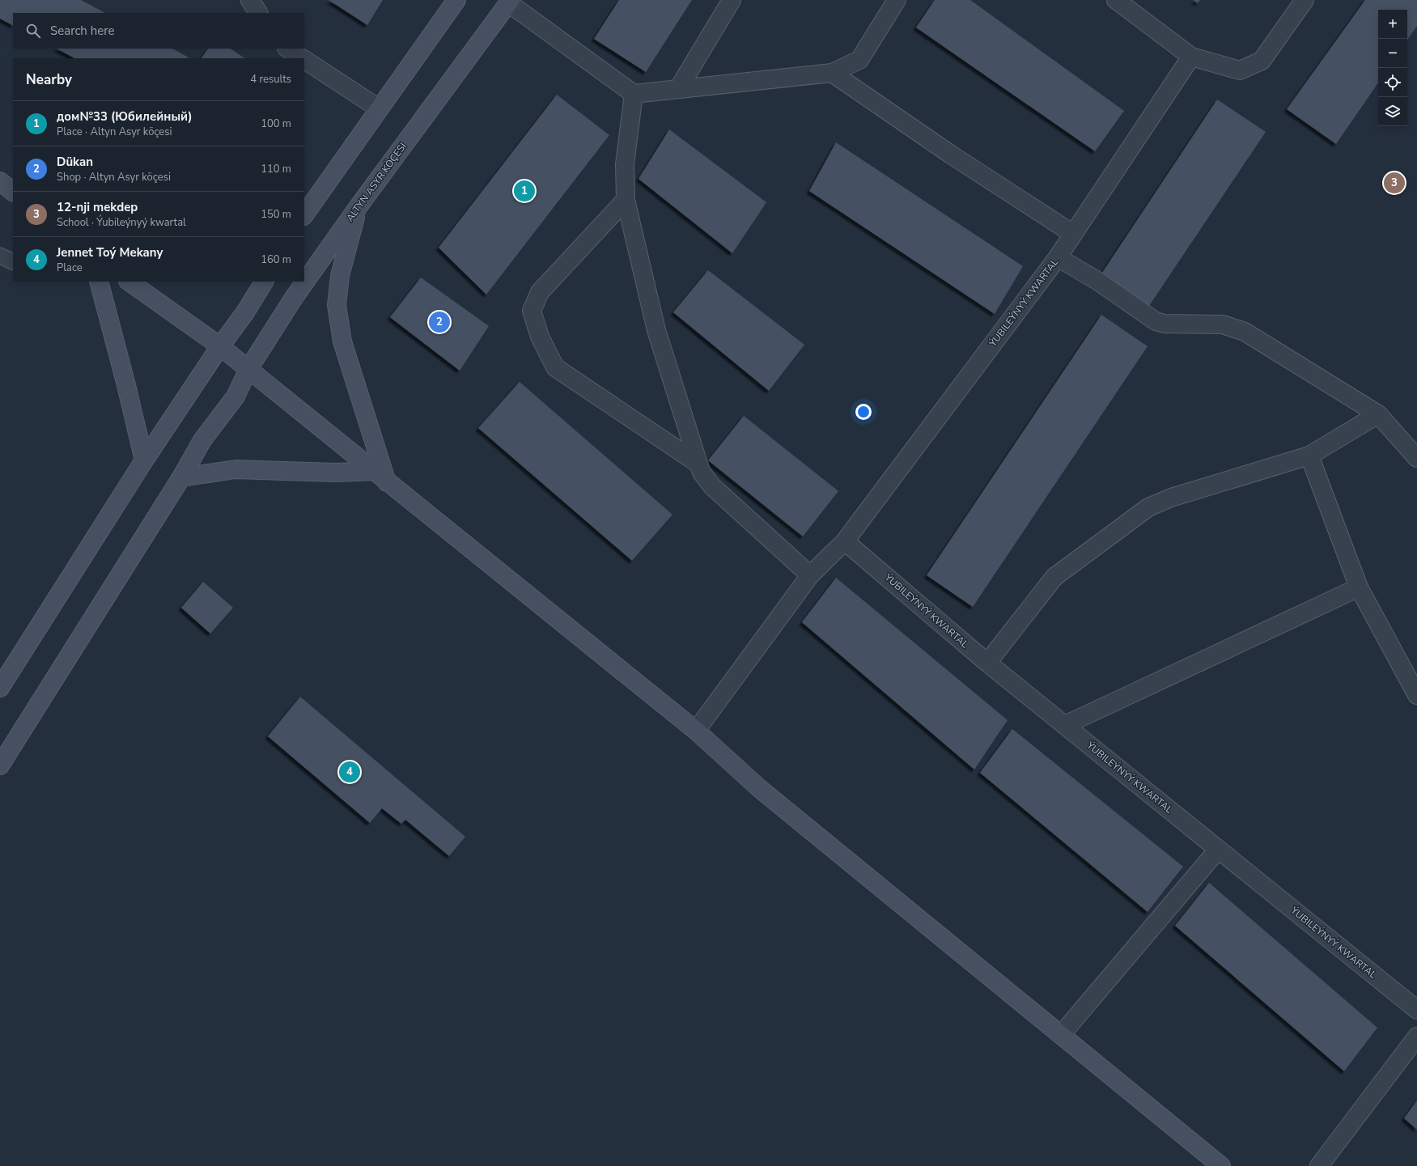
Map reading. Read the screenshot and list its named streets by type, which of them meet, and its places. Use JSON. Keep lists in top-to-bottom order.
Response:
{
  "streets": {
    "street": ["ALTYN ASYR KÖÇESI", "ÝUBILEÝNYÝ KWARTAL"]
  },
  "page": {
    "map_buttons": ["+", "−"],
    "search": "Search here",
    "heading": ["Nearby", "4 results"],
    "list": [
      {
        "mark": "1",
        "name": "дом№33 (Юбилейный)",
        "note": "Place · Altyn Asyr köçesi",
        "value": "100 m"
      },
      {
        "mark": "2",
        "name": "Dükan",
        "note": "Shop · Altyn Asyr köçesi",
        "value": "110 m"
      },
      {
        "mark": "3",
        "name": "12-nji mekdep",
        "note": "School · Ýubileýnyý kwartal",
        "value": "150 m"
      },
      {
        "mark": "4",
        "name": "Jennet Toý Mekany",
        "note": "Place",
        "value": "160 m"
      }
    ],
    "pins": [
      "3",
      "1",
      "2",
      "4"
    ]
  }
}
